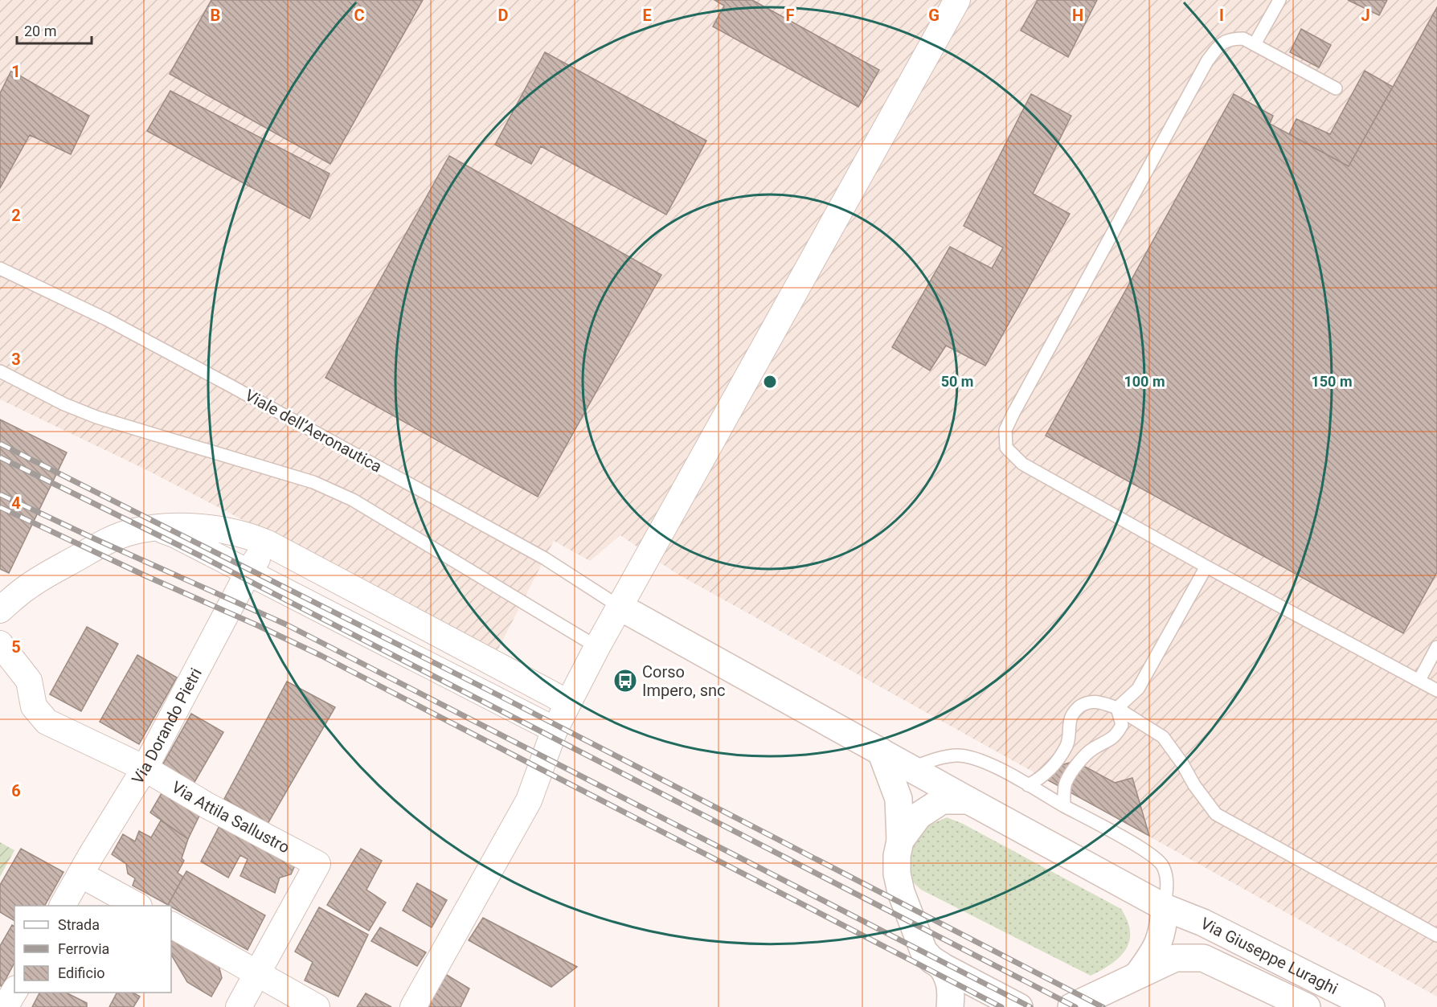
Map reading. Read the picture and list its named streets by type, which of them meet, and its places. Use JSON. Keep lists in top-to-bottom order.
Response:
{
  "streets": {
    "street": ["Via Dorando Pietri", "Via Attila Sallustro", "Via Giuseppe Luraghi"],
    "lane": ["Viale dell’Aeronautica"]
  },
  "crossings": [
    ["Viale dell’Aeronautica", "Via Giuseppe Luraghi"],
    ["Via Dorando Pietri", "Via Attila Sallustro"]
  ],
  "places": {
    "bus stop": ["Corso Impero, snc"]
  },
  "legend": ["Strada", "Ferrovia", "Edificio"],
  "scale_bar": "20 m",
  "grid": {
    "columns": [
      "B",
      "C",
      "D",
      "E",
      "F",
      "G",
      "H",
      "I",
      "J"
    ],
    "rows": [
      "1",
      "2",
      "3",
      "4",
      "5",
      "6"
    ]
  },
  "rings": ["50 m", "100 m", "150 m"]
}
